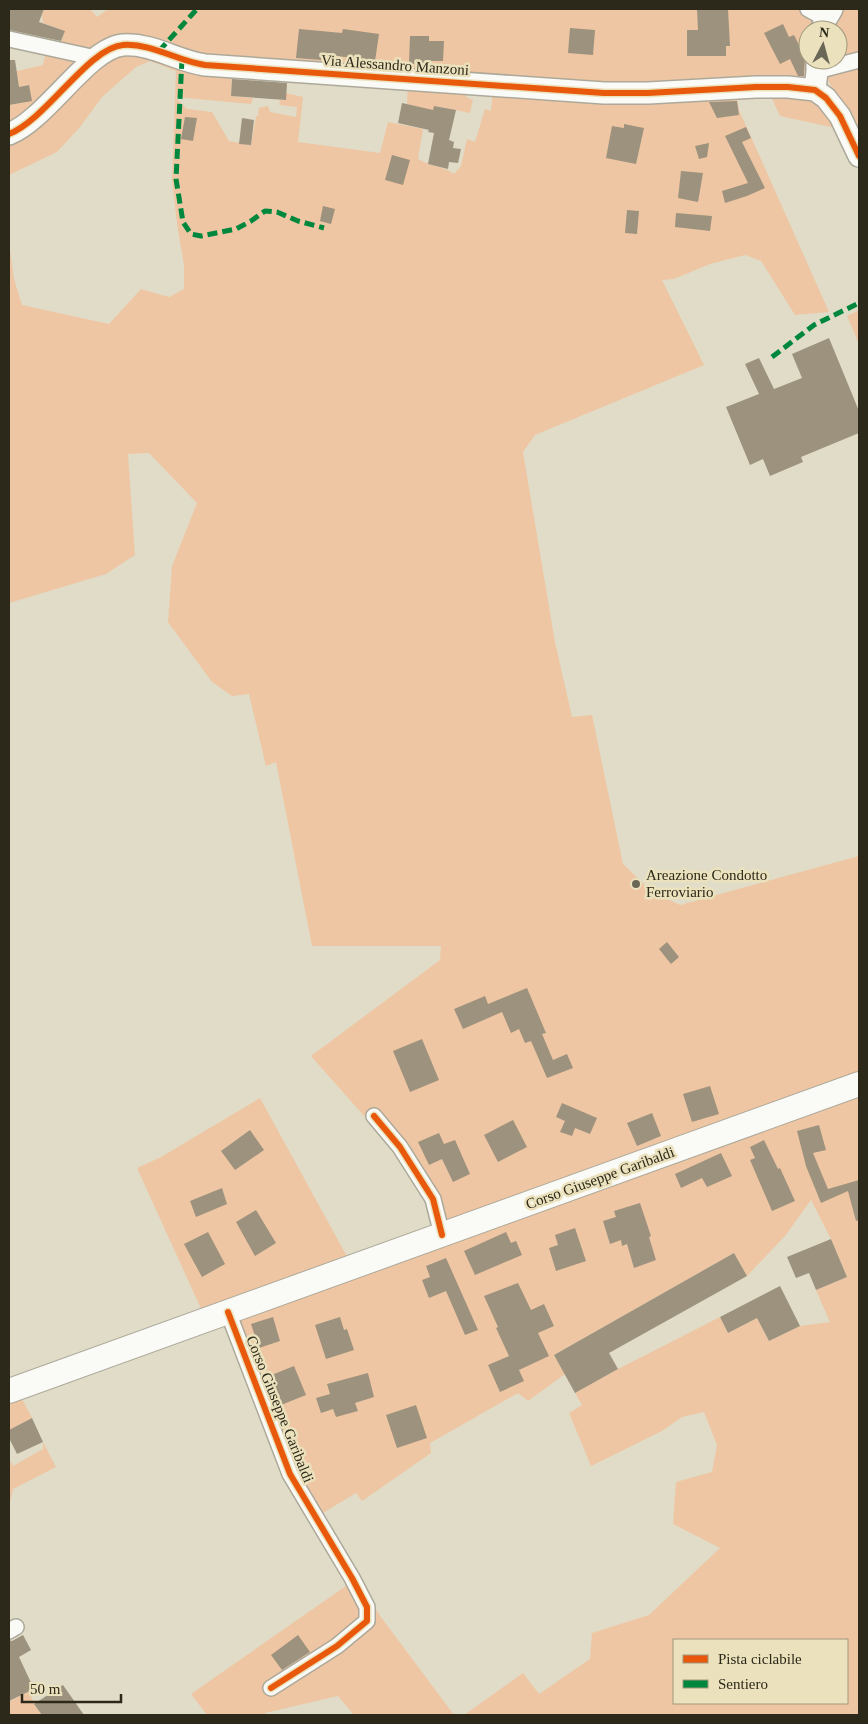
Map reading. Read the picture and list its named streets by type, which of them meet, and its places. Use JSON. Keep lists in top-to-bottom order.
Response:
{
  "streets": {
    "main road": ["Corso Giuseppe Garibaldi"],
    "street": ["Via Alessandro Manzoni"]
  },
  "places": ["Areazione Condotto Ferroviario"],
  "legend": ["Pista ciclabile", "Sentiero"],
  "scale_bar": "50 m",
  "north": "top"
}
